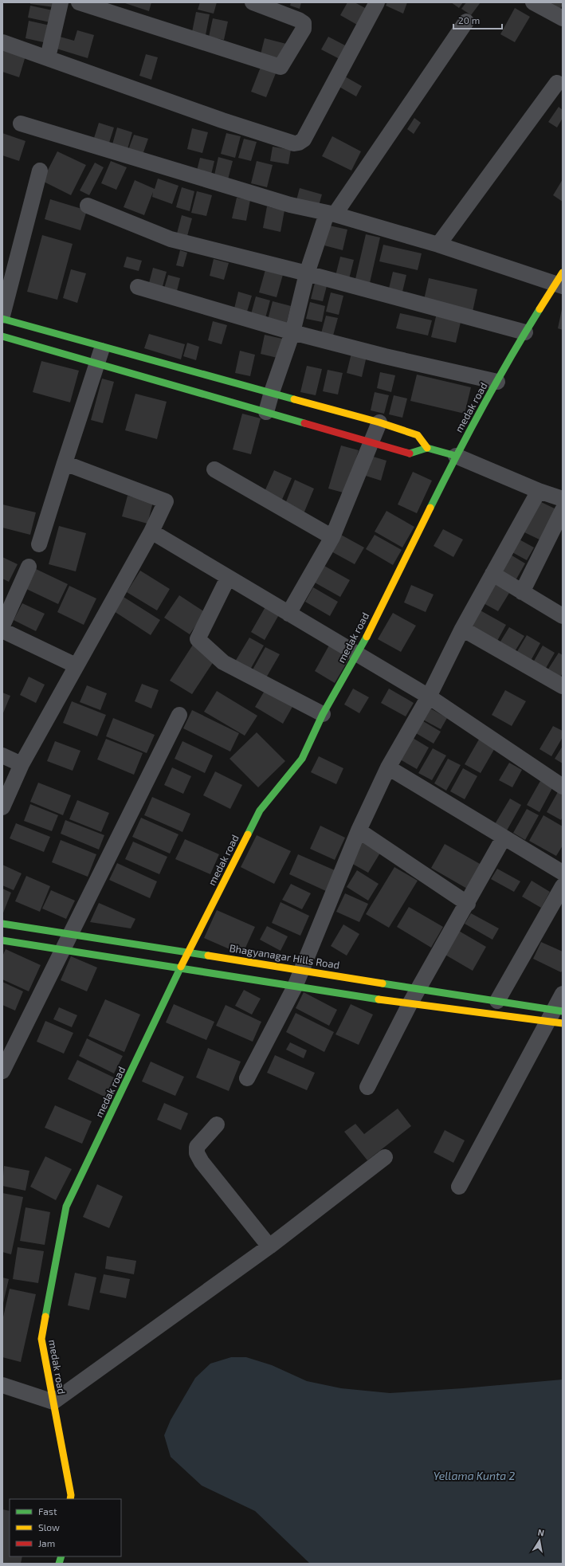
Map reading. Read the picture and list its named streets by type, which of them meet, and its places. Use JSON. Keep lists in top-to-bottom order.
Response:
{
  "streets": {
    "street": ["medak road", "Bhagyanagar Hills Road"]
  },
  "crossings": [
    ["medak road", "Bhagyanagar Hills Road"]
  ],
  "water": ["Yellama Kunta 2"],
  "legend": ["Fast", "Slow", "Jam"],
  "scale_bar": "20 m",
  "north": "top"
}
